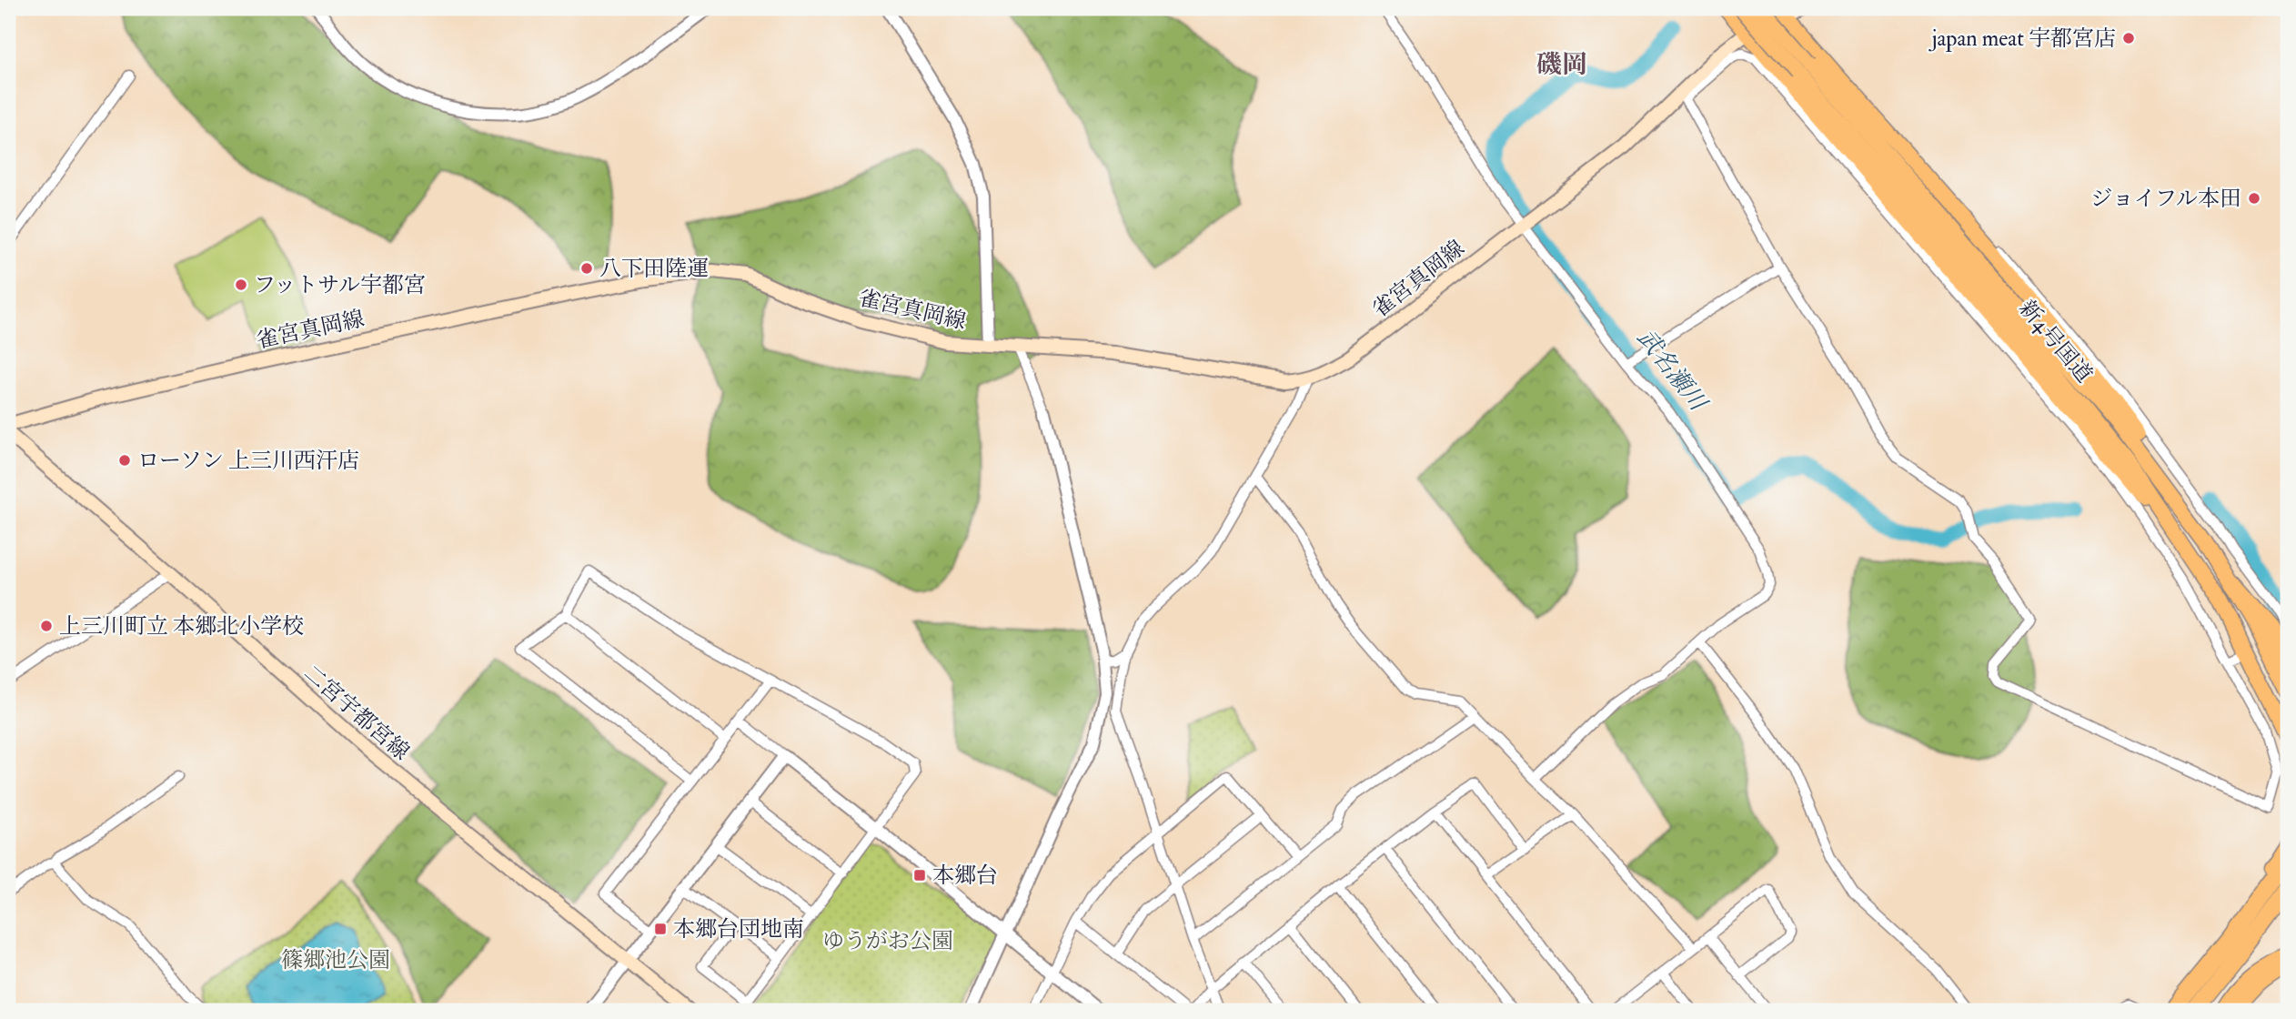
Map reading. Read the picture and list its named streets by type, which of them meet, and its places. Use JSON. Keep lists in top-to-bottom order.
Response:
{
  "streets": {
    "highway": ["新4号国道"],
    "main road": ["雀宮真岡線", "二宮宇都宮線"]
  },
  "districts": ["磯岡"],
  "water": ["武名瀬川"],
  "parks": ["ゆうがお公園", "篠郷池公園"],
  "places": {
    "other": [
      "japan meat 宇都宮店",
      "ジョイフル本田",
      "八下田陸運",
      "フットサル宇都宮",
      "ローソン 上三川西汗店",
      "上三川町立 本郷北小学校"
    ],
    "transit": ["本郷台", "本郷台団地南"]
  }
}
